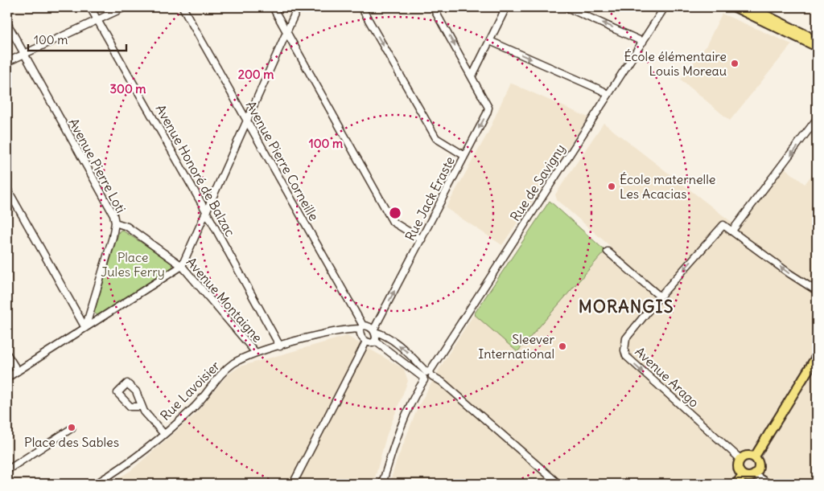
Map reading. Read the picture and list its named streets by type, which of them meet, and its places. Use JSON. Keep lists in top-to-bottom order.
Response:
{
  "streets": {
    "street": [
      "Avenue Pierre Corneille",
      "Avenue Pierre Loti",
      "Avenue Honoré de Balzac",
      "Rue de Savigny",
      "Rue Jack Eraste",
      "Avenue Montaigne",
      "Avenue Arago",
      "Rue Lavoisier"
    ]
  },
  "crossings": [
    ["Avenue Pierre Corneille", "Rue Jack Eraste"],
    ["Avenue Pierre Corneille", "Rue Lavoisier"],
    ["Avenue Pierre Loti", "Avenue Montaigne"],
    ["Avenue Honoré de Balzac", "Rue Lavoisier"],
    ["Rue Jack Eraste", "Rue Lavoisier"],
    ["Avenue Montaigne", "Rue Lavoisier"]
  ],
  "districts": ["MORANGIS"],
  "parks": ["Place Jules Ferry"],
  "places": [
    "École élémentaire Louis Moreau",
    "École maternelle Les Acacias",
    "Sleever International",
    "Place des Sables"
  ],
  "scale_bar": "100 m",
  "rings": ["200 m", "300 m", "100 m"]
}
